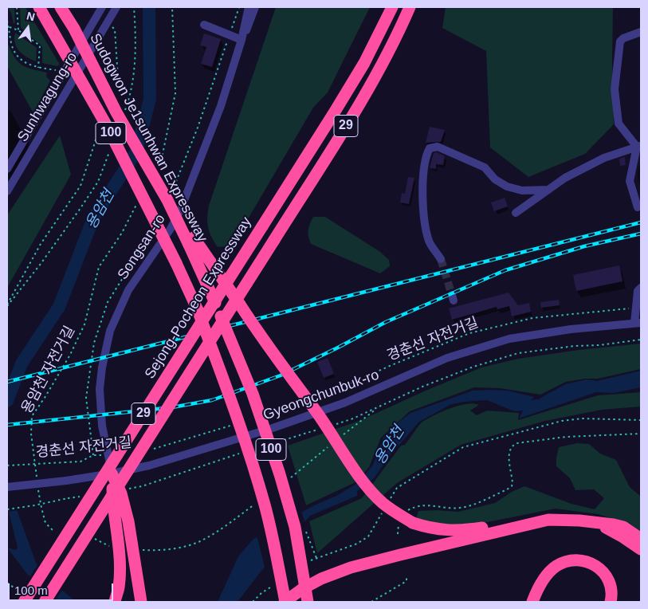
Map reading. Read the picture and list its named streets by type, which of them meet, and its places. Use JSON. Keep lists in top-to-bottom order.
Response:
{
  "streets": {
    "highway": [
      "29",
      "100",
      "Sudogwon Je1sunhwan Expressway",
      "Sejong-Pocheon Expressway"
    ],
    "street": ["Sunhwagung-ro", "Songsan-ro", "Gyeongchunbuk-ro"],
    "path": ["경춘선 자전거길", "용암천 자전거길"]
  },
  "crossings": [
    ["Songsan-ro", "경춘선 자전거길"],
    ["Songsan-ro", "Gyeongchunbuk-ro"]
  ],
  "water": ["용암천"],
  "scale_bar": "100 m",
  "north": "top"
}
